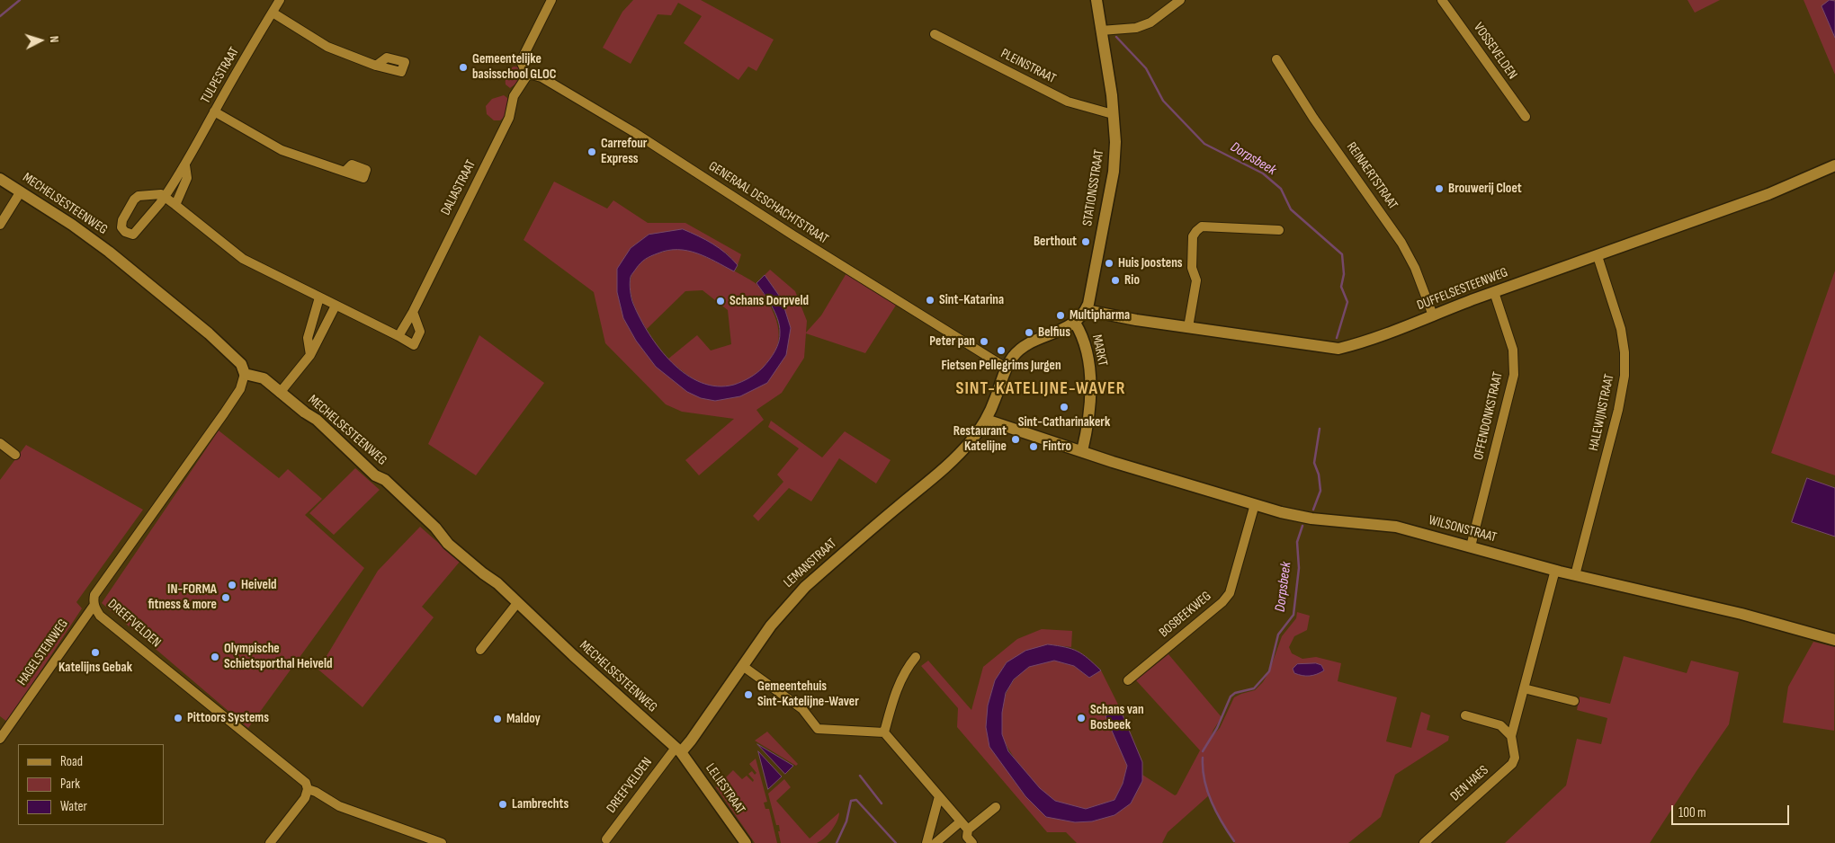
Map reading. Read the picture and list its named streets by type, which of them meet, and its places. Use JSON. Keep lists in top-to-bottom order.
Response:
{
  "streets": {
    "street": [
      "VOSSEVELDEN",
      "PLEINSTRAAT",
      "TULPESTRAAT",
      "REINAERTSTRAAT",
      "DALIASTRAAT",
      "STATIONSSTRAAT",
      "GENERAAL DESCHACHTSTRAAT",
      "MECHELSESTEENWEG",
      "DUFFELSESTEENWEG",
      "MARKT",
      "HALEWIJNSTRAAT",
      "OFFENDONKSTRAAT",
      "WILSONSTRAAT",
      "LEMANSTRAAT",
      "BOSBEEKWEG",
      "DREEFVELDEN",
      "HAGELSTEINWEG",
      "DEN HAES",
      "LELIESTRAAT"
    ]
  },
  "crossings": [
    ["PLEINSTRAAT", "STATIONSSTRAAT"],
    ["REINAERTSTRAAT", "DUFFELSESTEENWEG"],
    ["DALIASTRAAT", "GENERAAL DESCHACHTSTRAAT"],
    ["STATIONSSTRAAT", "DUFFELSESTEENWEG"],
    ["STATIONSSTRAAT", "MARKT"],
    ["GENERAAL DESCHACHTSTRAAT", "MARKT"],
    ["MECHELSESTEENWEG", "LEMANSTRAAT"],
    ["MECHELSESTEENWEG", "DREEFVELDEN"],
    ["MECHELSESTEENWEG", "LELIESTRAAT"],
    ["DUFFELSESTEENWEG", "HALEWIJNSTRAAT"],
    ["DUFFELSESTEENWEG", "OFFENDONKSTRAAT"],
    ["MARKT", "WILSONSTRAAT"],
    ["MARKT", "LEMANSTRAAT"],
    ["HALEWIJNSTRAAT", "WILSONSTRAAT"],
    ["OFFENDONKSTRAAT", "WILSONSTRAAT"],
    ["WILSONSTRAAT", "BOSBEEKWEG"],
    ["WILSONSTRAAT", "DEN HAES"],
    ["LEMANSTRAAT", "DREEFVELDEN"],
    ["LEMANSTRAAT", "LELIESTRAAT"],
    ["DREEFVELDEN", "HAGELSTEINWEG"],
    ["DREEFVELDEN", "LELIESTRAAT"]
  ],
  "districts": ["SINT-KATELIJNE-WAVER"],
  "water": ["Dorpsbeek"],
  "places": [
    "Gemeentelijke basisschool GLOC",
    "Carrefour Express",
    "Brouwerij Cloet",
    "Berthout",
    "Huis Joostens",
    "Rio",
    "Sint-Katarina",
    "Schans Dorpveld",
    "Multipharma",
    "Belfius",
    "Peter pan",
    "Fietsen Pellegrims Jurgen",
    "Sint-Catharinakerk",
    "Restaurant Katelijne",
    "Fintro",
    "Heiveld",
    "IN-FORMA fitness & more",
    "Katelijns Gebak",
    "Olympische Schietsporthal Heiveld",
    "Gemeentehuis Sint-Katelijne-Waver",
    "Pittoors Systems",
    "Schans van Bosbeek",
    "Maldoy",
    "Lambrechts"
  ],
  "legend": ["Road", "Park", "Water"],
  "scale_bar": "100 m",
  "north": "right"
}
